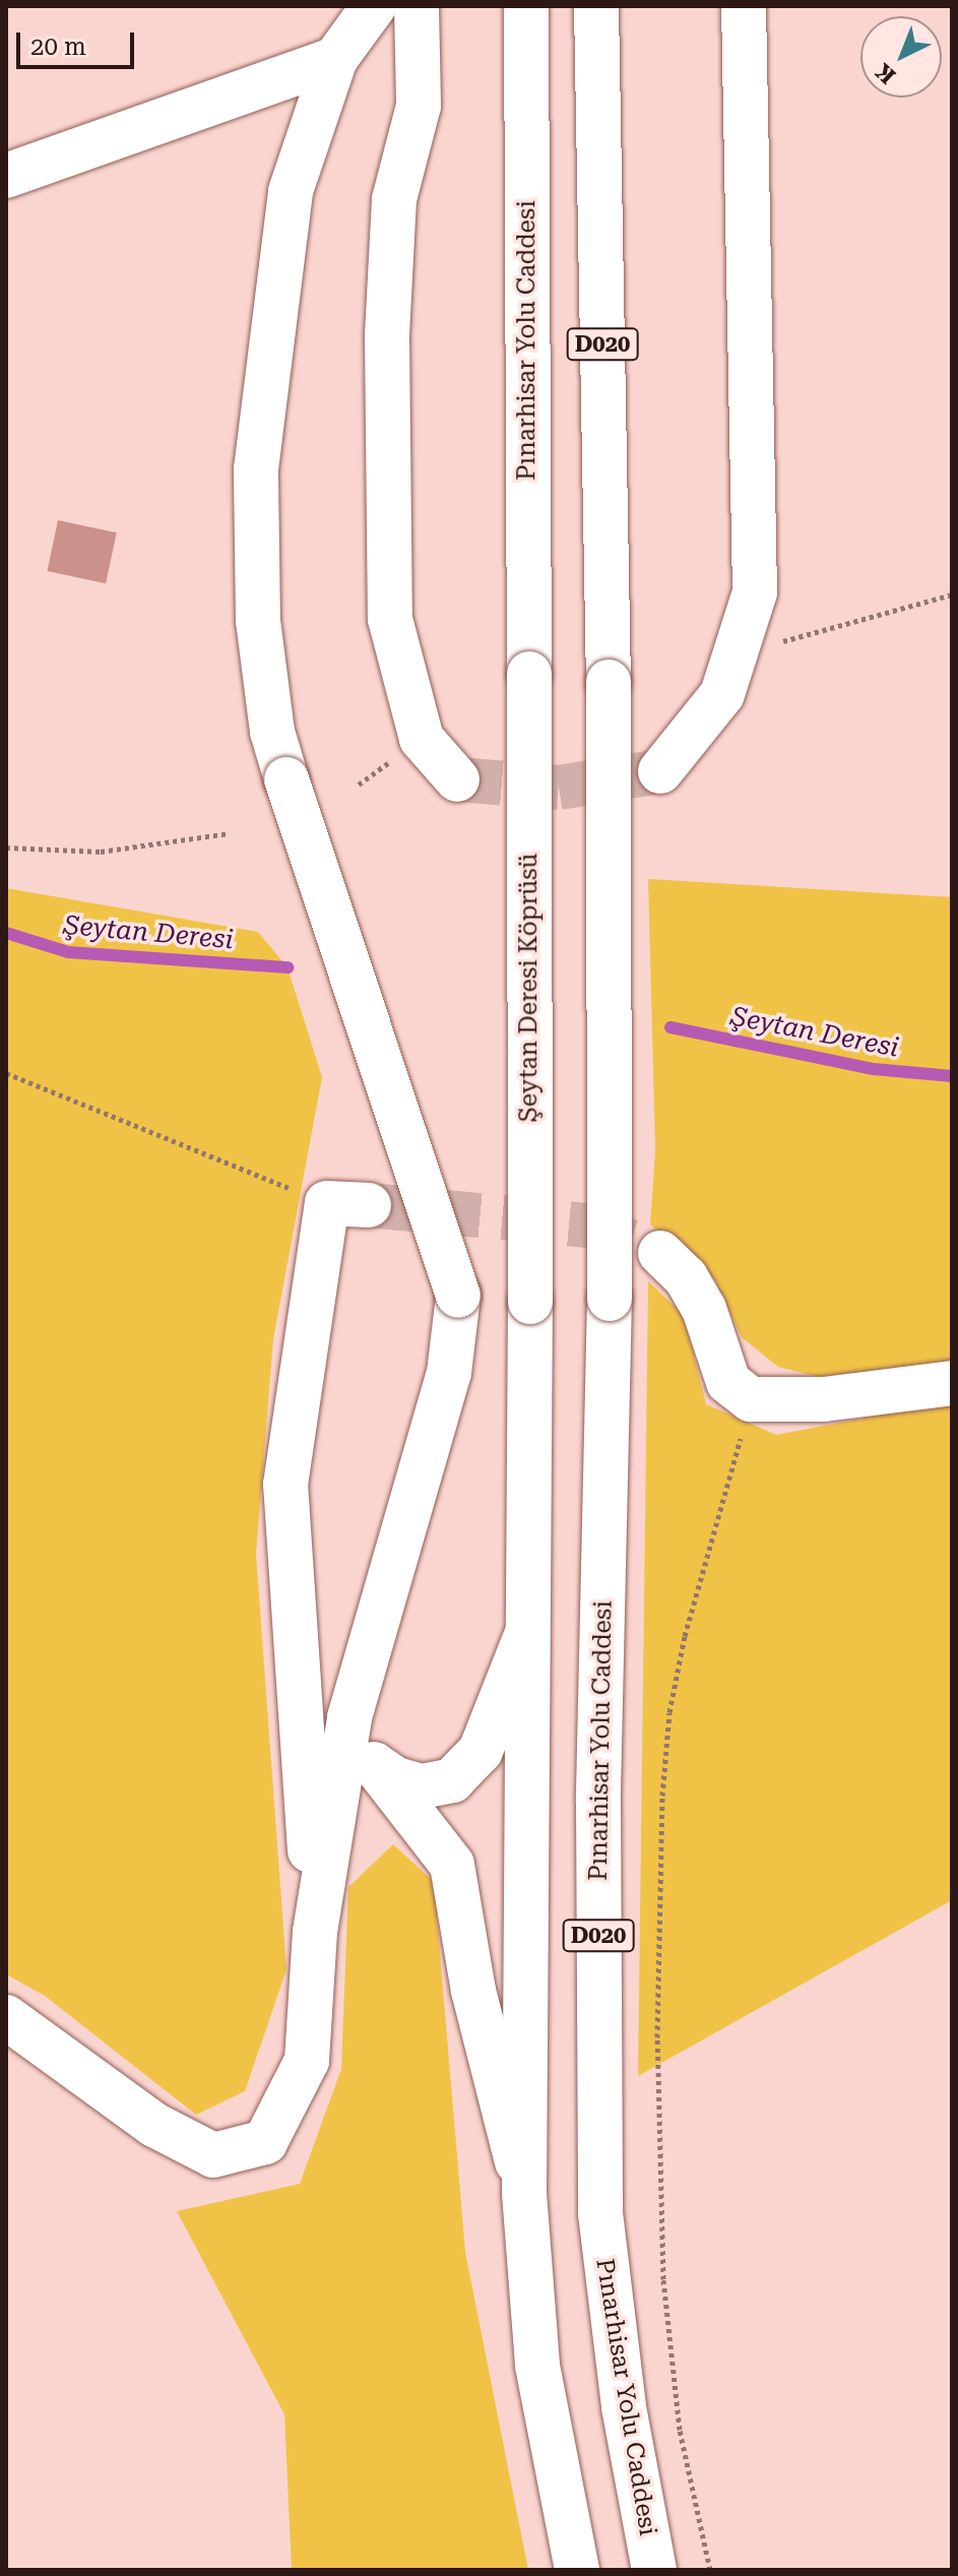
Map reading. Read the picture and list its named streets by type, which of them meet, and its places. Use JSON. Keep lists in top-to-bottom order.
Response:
{
  "streets": {
    "main road": ["Pınarhisar Yolu Caddesi", "D020", "Şeytan Deresi Köprüsü"]
  },
  "crossings": [
    ["Pınarhisar Yolu Caddesi", "Şeytan Deresi Köprüsü"],
    ["D020", "Şeytan Deresi Köprüsü"]
  ],
  "water": ["Şeytan Deresi"],
  "scale_bar": "20 m",
  "north": "bottom left"
}
